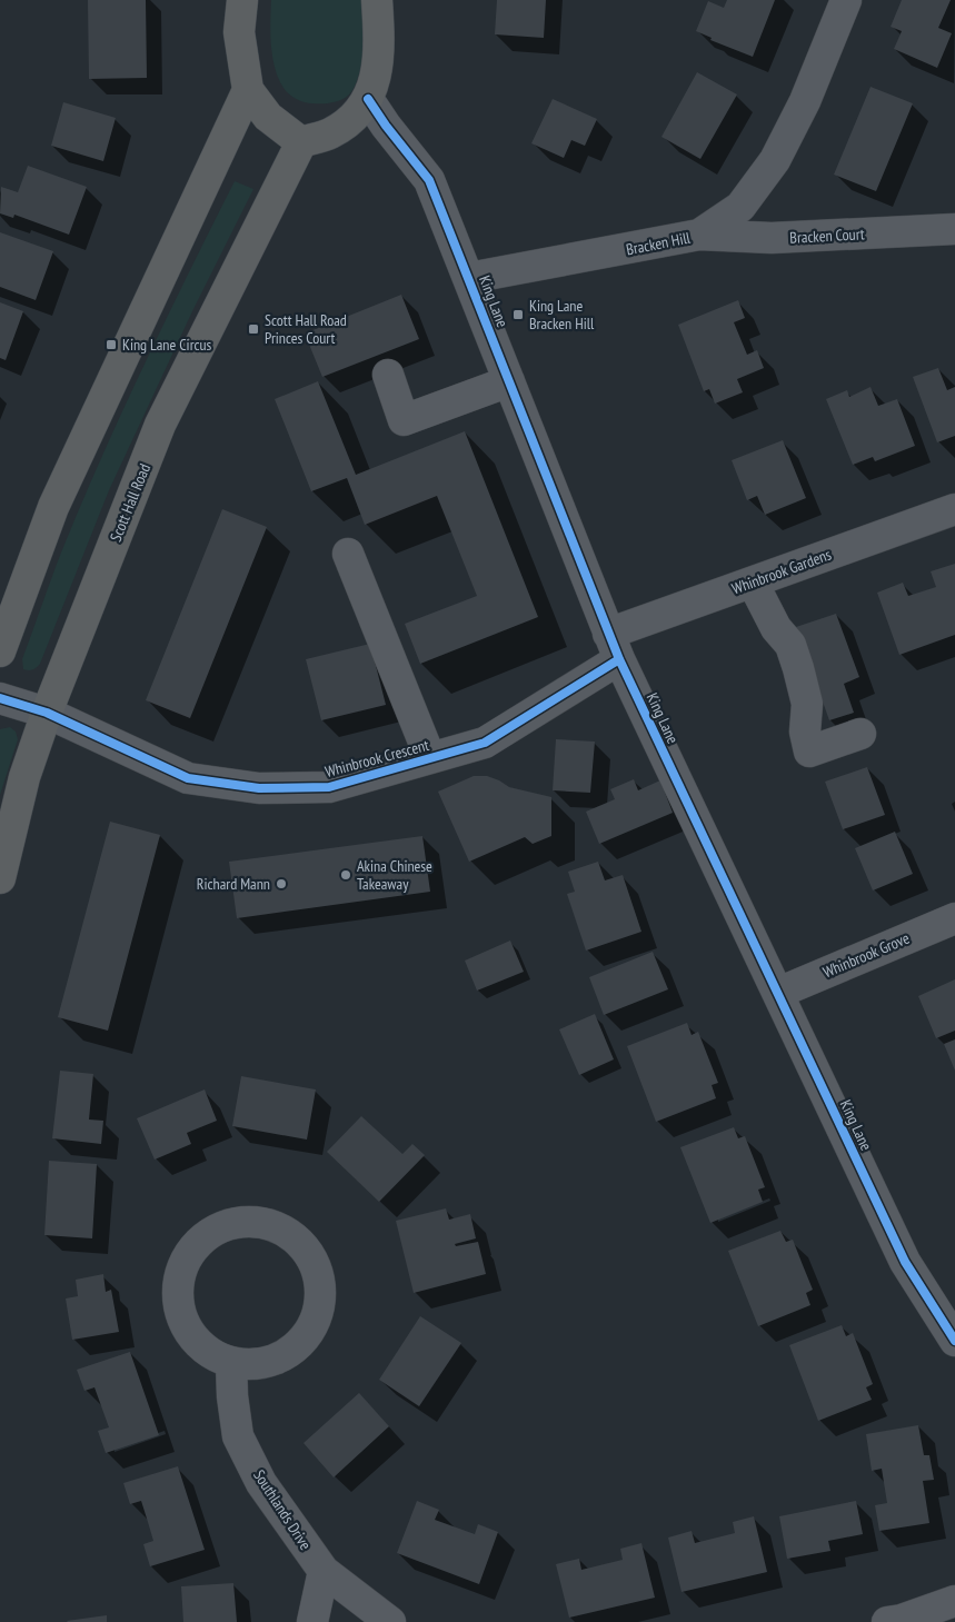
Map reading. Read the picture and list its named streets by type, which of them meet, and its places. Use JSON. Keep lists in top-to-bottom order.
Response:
{
  "streets": {
    "highway": ["Scott Hall Road"],
    "street": [
      "Bracken Court",
      "Bracken Hill",
      "King Lane",
      "Whinbrook Gardens",
      "Whinbrook Crescent",
      "Whinbrook Grove",
      "Southlands Drive"
    ]
  },
  "crossings": [
    ["Bracken Court", "Bracken Hill"],
    ["Bracken Hill", "King Lane"],
    ["King Lane", "Whinbrook Gardens"],
    ["King Lane", "Whinbrook Crescent"],
    ["King Lane", "Whinbrook Grove"],
    ["Scott Hall Road", "Whinbrook Crescent"],
    ["Whinbrook Gardens", "Whinbrook Crescent"]
  ],
  "places": {
    "transit": ["King Lane Bracken Hill", "Scott Hall Road Princes Court", "King Lane Circus"],
    "other": ["Akina Chinese Takeaway", "Richard Mann"]
  }
}
